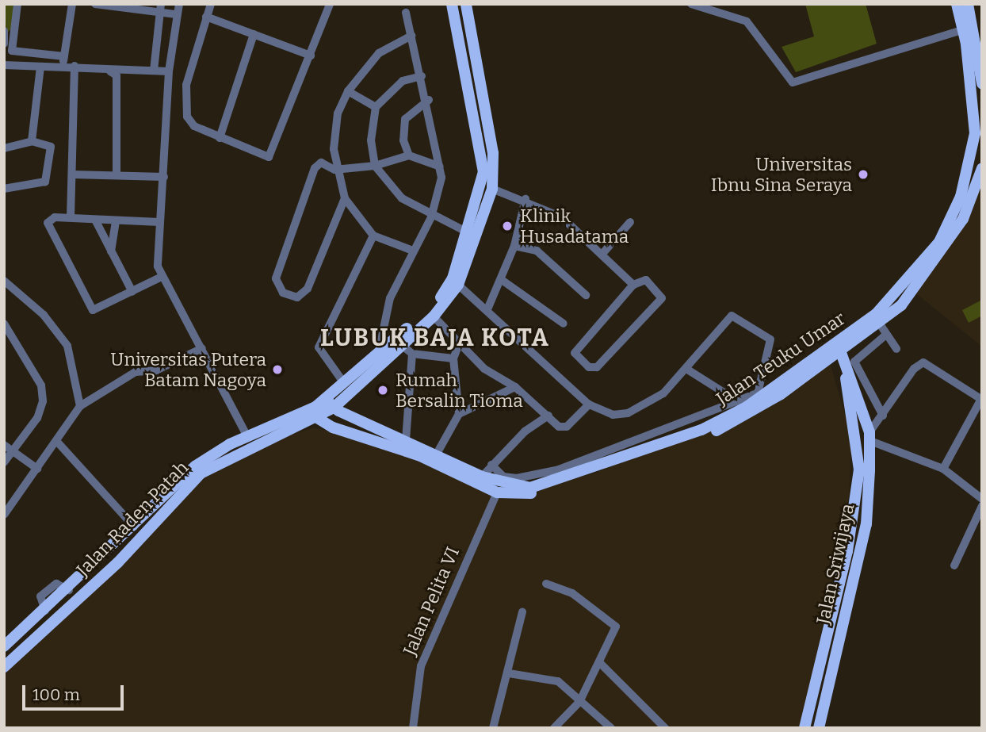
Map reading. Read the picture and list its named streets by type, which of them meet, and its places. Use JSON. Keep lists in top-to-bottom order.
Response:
{
  "streets": {
    "main road": ["Jalan Teuku Umar", "Jalan Raden Patah", "Jalan Sriwijaya"],
    "street": ["Jalan Pelita VI"]
  },
  "crossings": [
    ["Jalan Teuku Umar", "Jalan Raden Patah"],
    ["Jalan Teuku Umar", "Jalan Sriwijaya"],
    ["Jalan Teuku Umar", "Jalan Pelita VI"]
  ],
  "districts": ["LUBUK BAJA KOTA"],
  "places": [
    "Universitas Ibnu Sina Seraya",
    "Klinik Husadatama",
    "Universitas Putera Batam Nagoya",
    "Rumah Bersalin Tioma"
  ],
  "scale_bar": "100 m"
}
